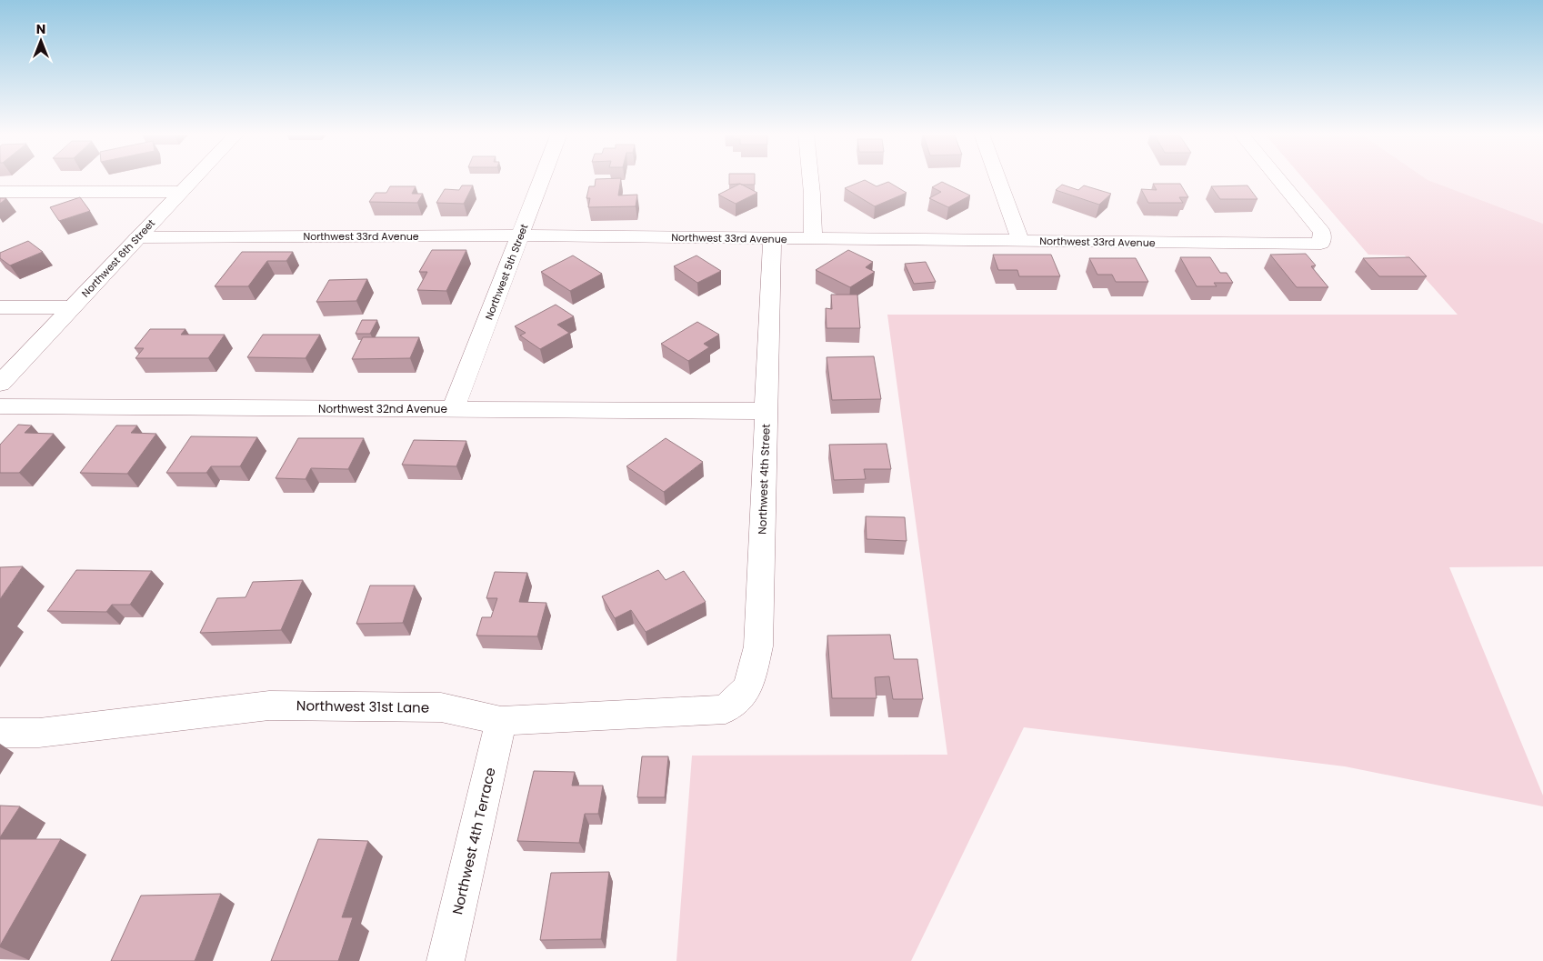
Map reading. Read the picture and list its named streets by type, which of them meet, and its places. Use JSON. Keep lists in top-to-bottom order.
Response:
{
  "streets": {
    "street": [
      "Northwest 33rd Avenue",
      "Northwest 6th Street",
      "Northwest 5th Street",
      "Northwest 32nd Avenue",
      "Northwest 4th Street",
      "Northwest 31st Lane",
      "Northwest 4th Terrace"
    ]
  },
  "crossings": [
    ["Northwest 33rd Avenue", "Northwest 6th Street"],
    ["Northwest 33rd Avenue", "Northwest 5th Street"],
    ["Northwest 33rd Avenue", "Northwest 4th Street"],
    ["Northwest 5th Street", "Northwest 32nd Avenue"],
    ["Northwest 32nd Avenue", "Northwest 4th Street"],
    ["Northwest 4th Street", "Northwest 31st Lane"],
    ["Northwest 31st Lane", "Northwest 4th Terrace"]
  ],
  "north": "top"
}
